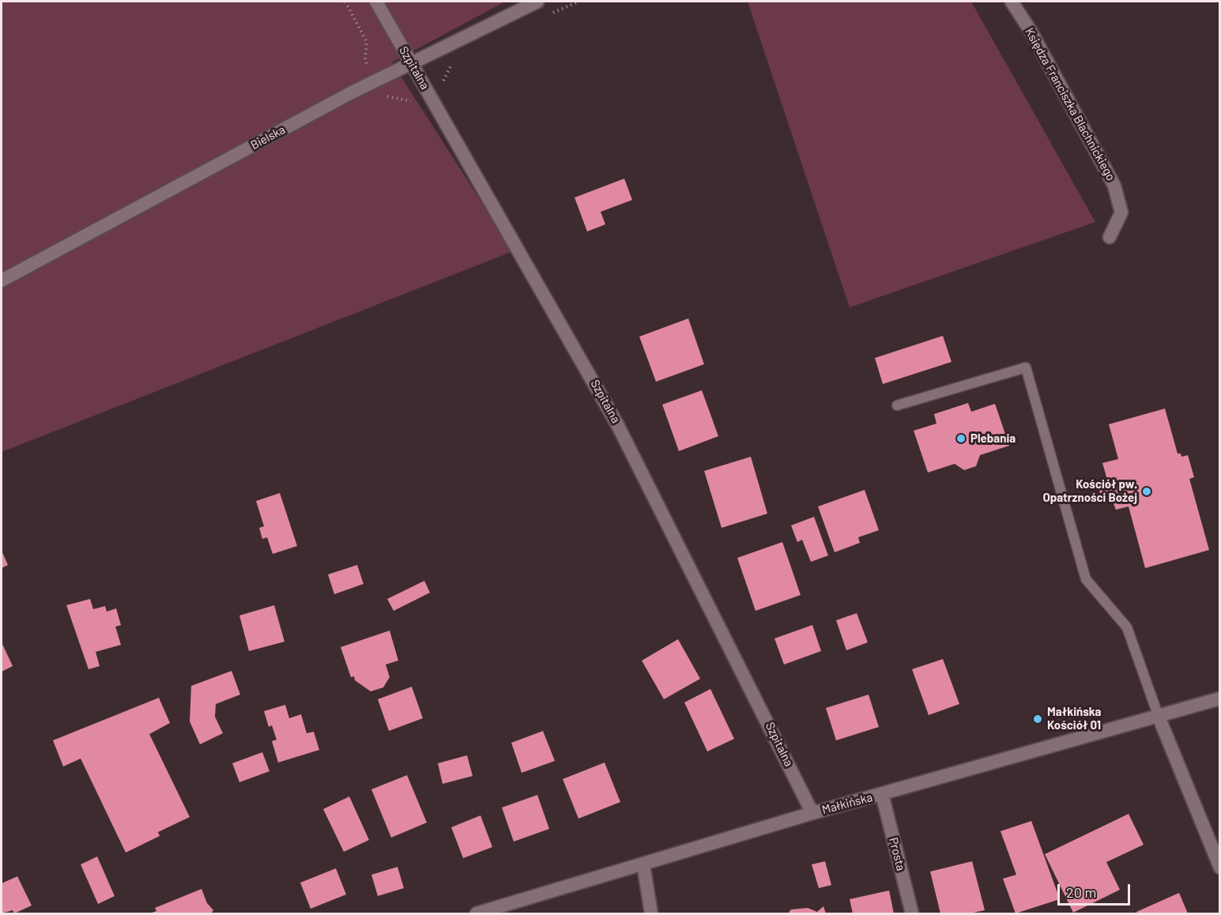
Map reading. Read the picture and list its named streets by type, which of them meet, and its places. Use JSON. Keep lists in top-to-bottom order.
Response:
{
  "streets": {
    "street": [
      "Szpitalna",
      "Księdza Franciszka Blachnickiego",
      "Bielska",
      "Małkińska",
      "Prosta"
    ]
  },
  "crossings": [
    ["Szpitalna", "Bielska"],
    ["Szpitalna", "Małkińska"],
    ["Małkińska", "Prosta"]
  ],
  "places": ["Plebania", "Kościół pw. Opatrzności Bożej", "Małkińska Kościół 01"],
  "scale_bar": "20 m"
}
